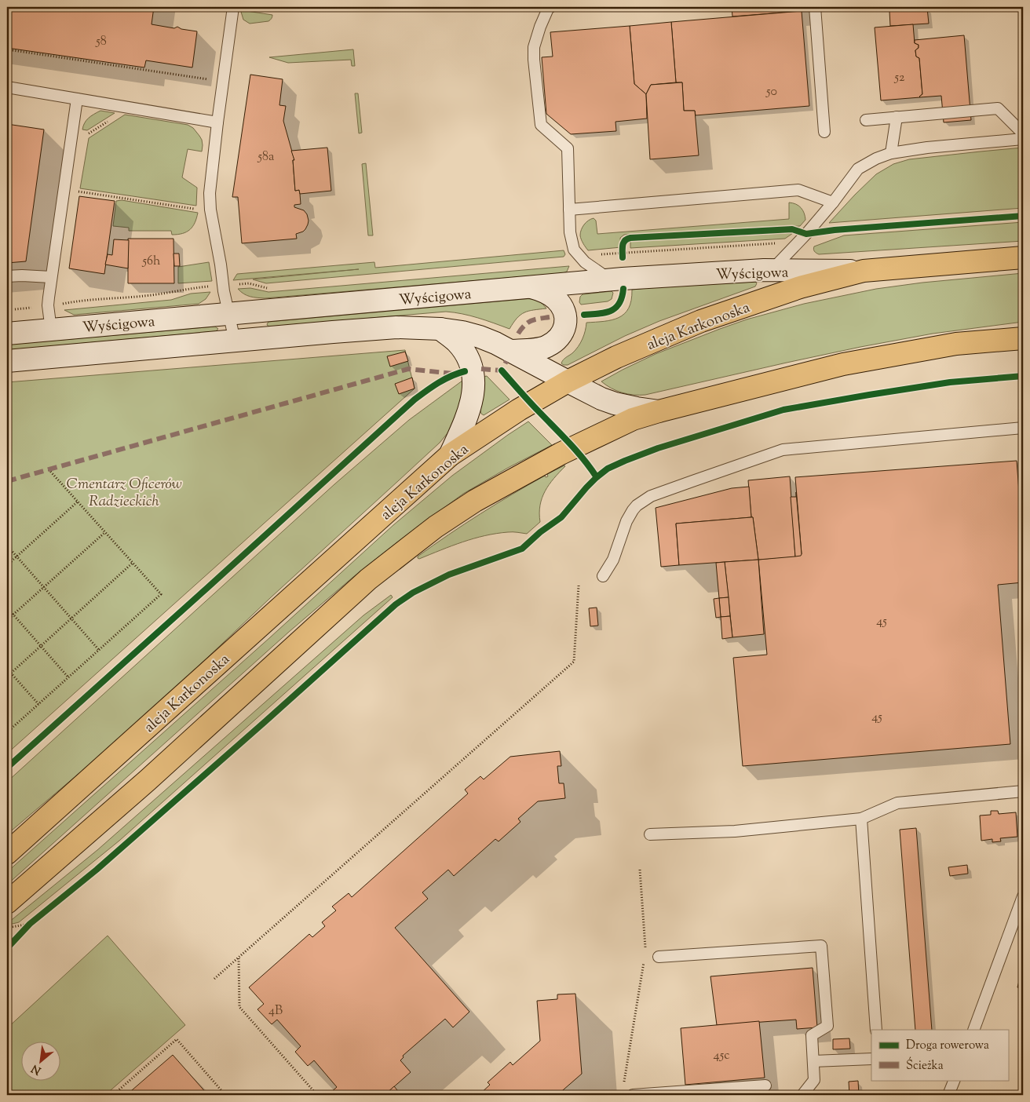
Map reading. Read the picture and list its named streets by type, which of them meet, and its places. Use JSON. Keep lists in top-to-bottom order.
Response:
{
  "streets": {
    "main road": ["Wyścigowa", "aleja Karkonoska"]
  },
  "crossings": [
    ["Wyścigowa", "aleja Karkonoska"]
  ],
  "parks": ["Cmentarz Oficerów Radzieckich"],
  "house_numbers": [
    "58",
    "52",
    "50",
    "58a",
    "56h",
    "45",
    "45",
    "4B",
    "45c"
  ],
  "legend": ["Droga rowerowa", "Ścieżka"],
  "north": "bottom left"
}
